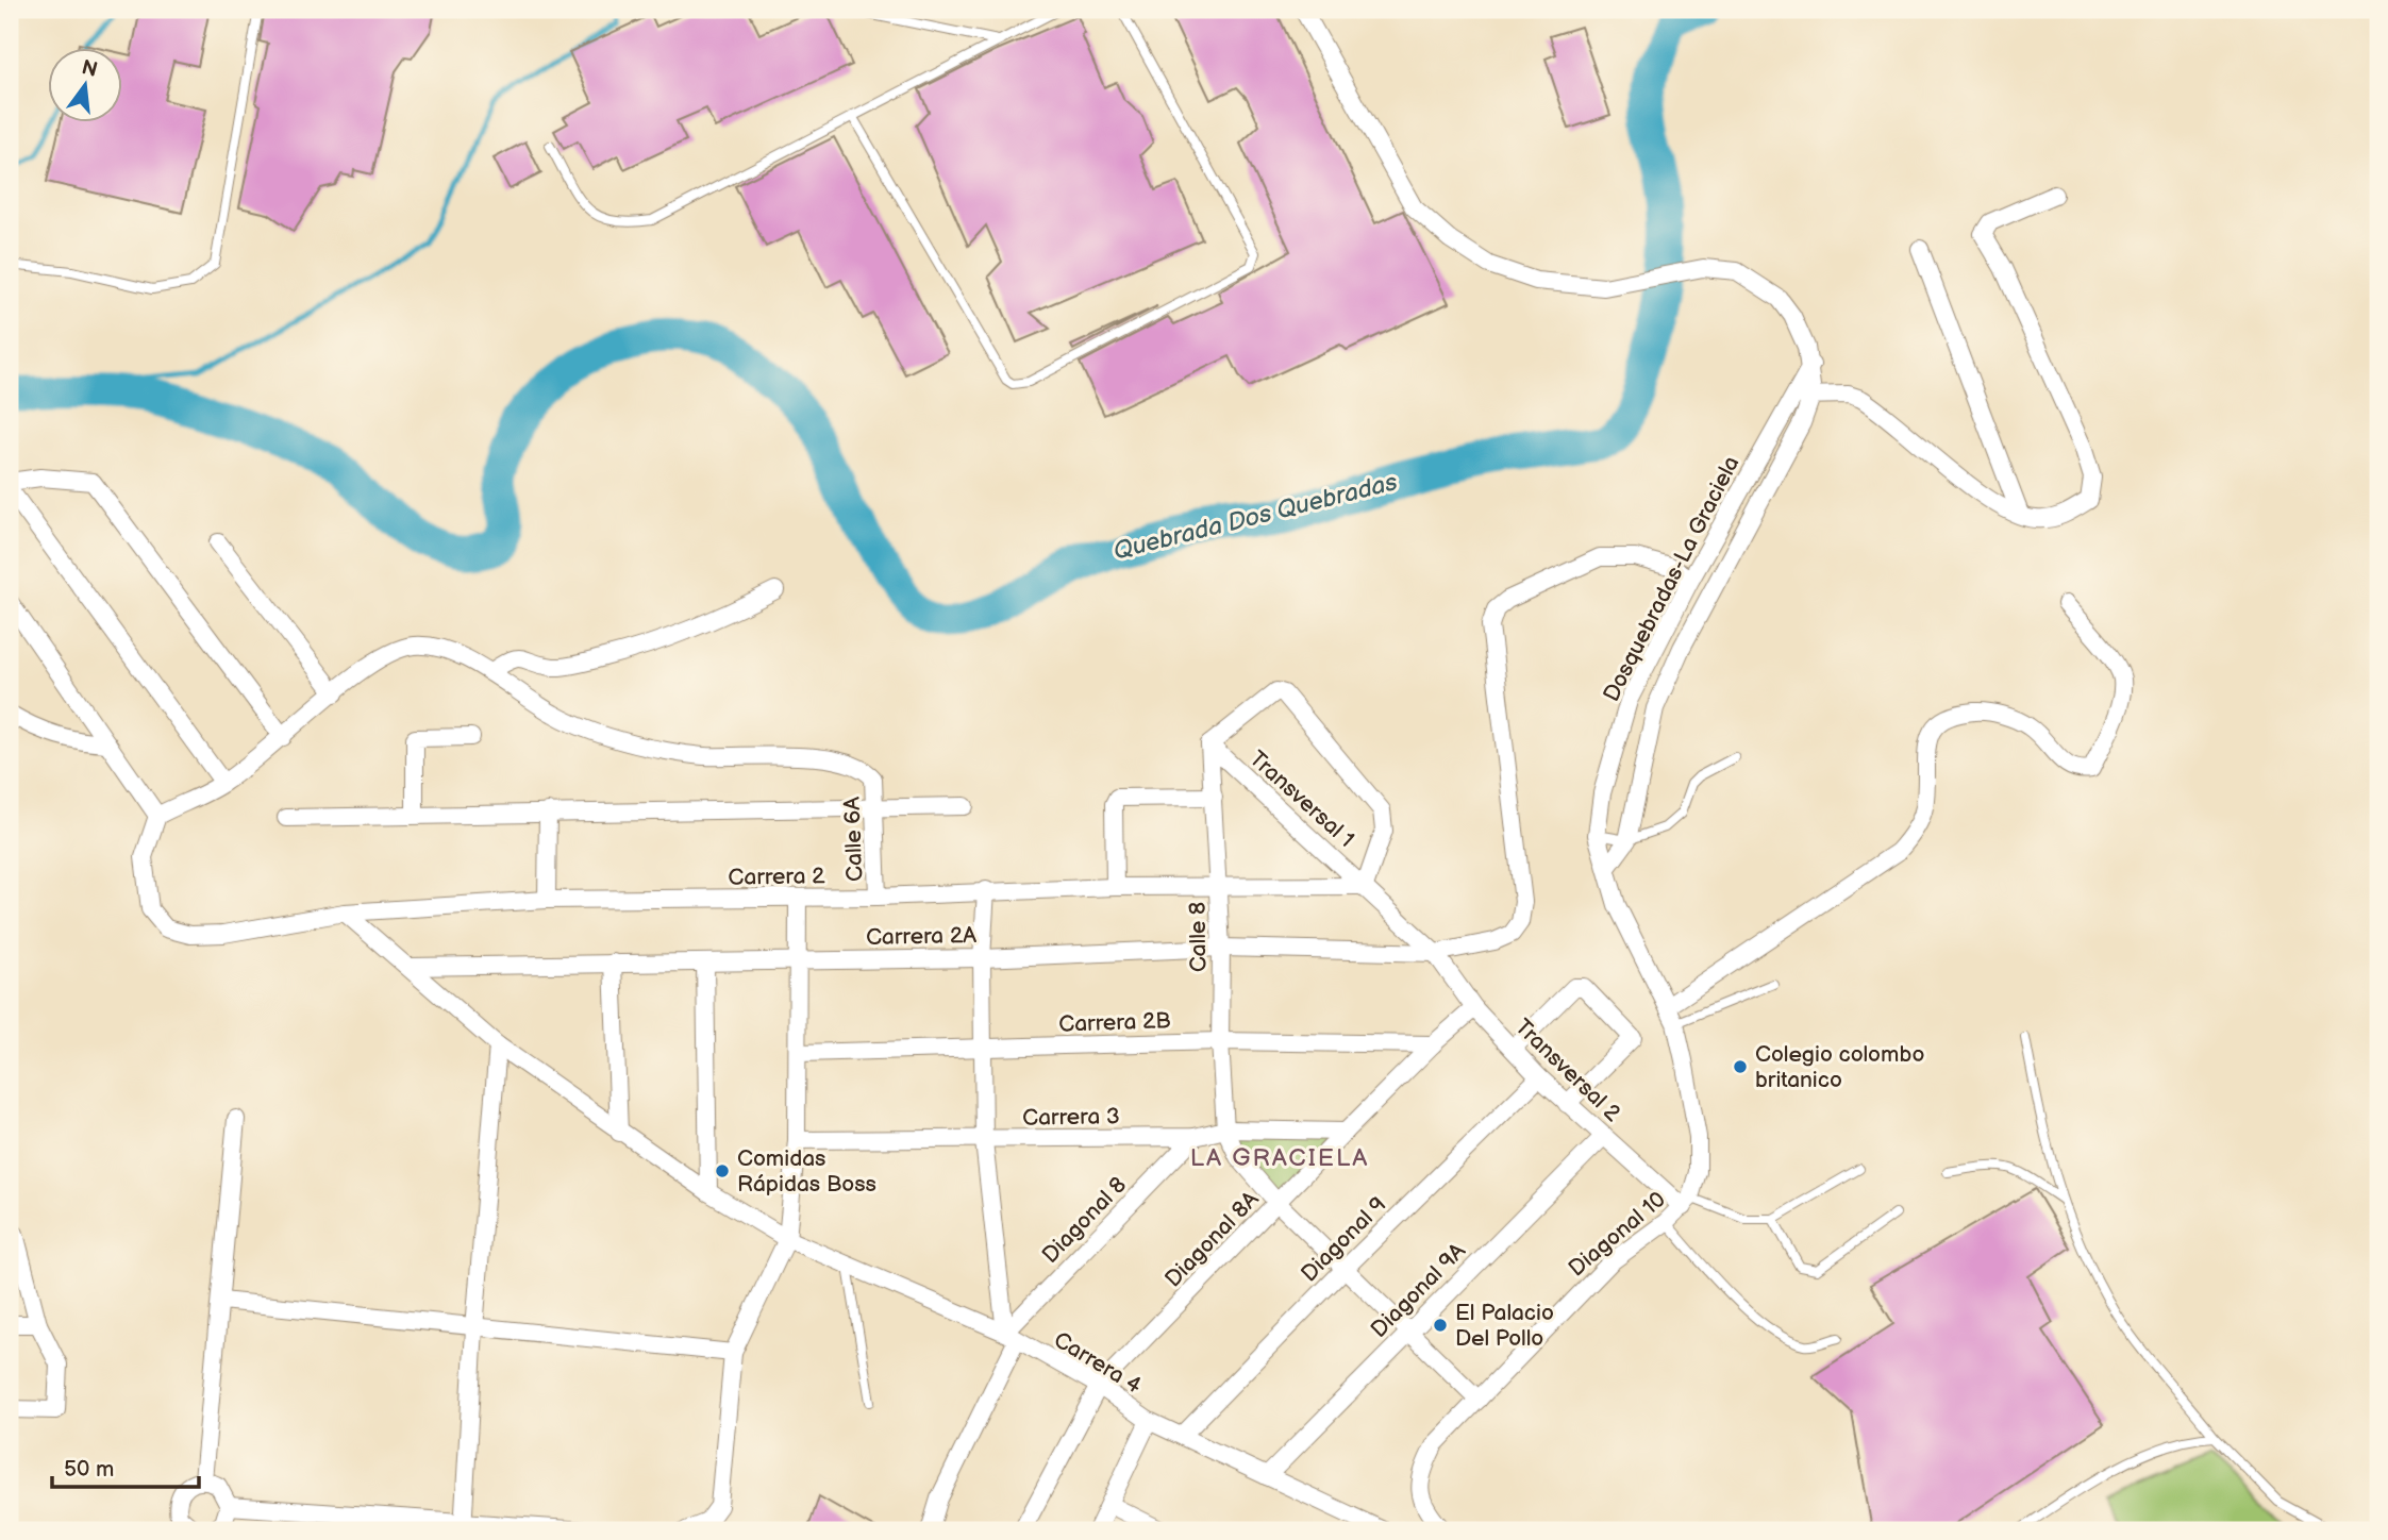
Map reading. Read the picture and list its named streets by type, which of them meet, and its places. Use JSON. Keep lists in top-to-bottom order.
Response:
{
  "streets": {
    "street": [
      "Dosquebradas-La Graciela",
      "Transversal 1",
      "Calle 6A",
      "Carrera 2",
      "Carrera 2A",
      "Calle 8",
      "Carrera 2B",
      "Transversal 2",
      "Carrera 3",
      "Diagonal 8",
      "Diagonal 10",
      "Diagonal 8A",
      "Diagonal 9",
      "Diagonal 9A",
      "Carrera 4"
    ]
  },
  "crossings": [
    ["Dosquebradas-La Graciela", "Carrera 2A"],
    ["Dosquebradas-La Graciela", "Diagonal 10"],
    ["Transversal 1", "Carrera 2"],
    ["Transversal 1", "Carrera 2A"],
    ["Transversal 1", "Calle 8"],
    ["Transversal 1", "Transversal 2"],
    ["Calle 6A", "Carrera 2"],
    ["Carrera 2", "Calle 8"],
    ["Carrera 2", "Carrera 4"],
    ["Carrera 2A", "Calle 8"],
    ["Carrera 2A", "Transversal 2"],
    ["Carrera 2A", "Carrera 4"],
    ["Calle 8", "Carrera 2B"],
    ["Calle 8", "Carrera 3"],
    ["Carrera 2B", "Diagonal 8A"],
    ["Transversal 2", "Diagonal 10"],
    ["Transversal 2", "Diagonal 8A"],
    ["Transversal 2", "Diagonal 9"],
    ["Transversal 2", "Diagonal 9A"],
    ["Carrera 3", "Diagonal 8"],
    ["Carrera 3", "Diagonal 8A"],
    ["Diagonal 8", "Carrera 4"],
    ["Diagonal 8A", "Carrera 4"],
    ["Diagonal 9", "Carrera 4"],
    ["Diagonal 9A", "Carrera 4"]
  ],
  "districts": ["LA GRACIELA"],
  "water": ["Quebrada Dos Quebradas"],
  "places": ["Colegio colombo britanico", "Comidas Rápidas Boss", "El Palacio Del Pollo"],
  "scale_bar": "50 m",
  "north": "top"
}
